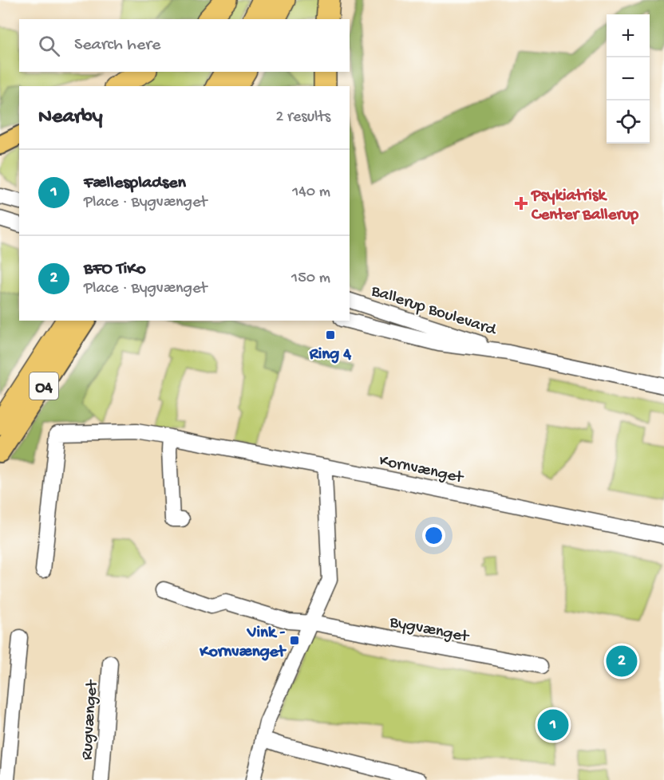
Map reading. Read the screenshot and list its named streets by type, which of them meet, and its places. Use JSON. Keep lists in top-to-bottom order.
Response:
{
  "streets": {
    "highway": ["O4"],
    "street": [
      "Ballerup Boulevard",
      "Kornvænget",
      "Bygvænget",
      "Rugvænget"
    ]
  },
  "places": {
    "health": ["Psykiatrisk Center Ballerup"],
    "transit": ["Ring 4", "Vink - Kornvænget"]
  },
  "page": {
    "map_buttons": ["+", "−"],
    "search": "Search here",
    "heading": ["Nearby", "2 results"],
    "list": [
      {
        "mark": "1",
        "name": "Fællespladsen",
        "note": "Place · Bygvænget",
        "value": "140 m"
      },
      {
        "mark": "2",
        "name": "BFO TiKo",
        "note": "Place · Bygvænget",
        "value": "150 m"
      }
    ],
    "pins": ["2", "1"]
  }
}
